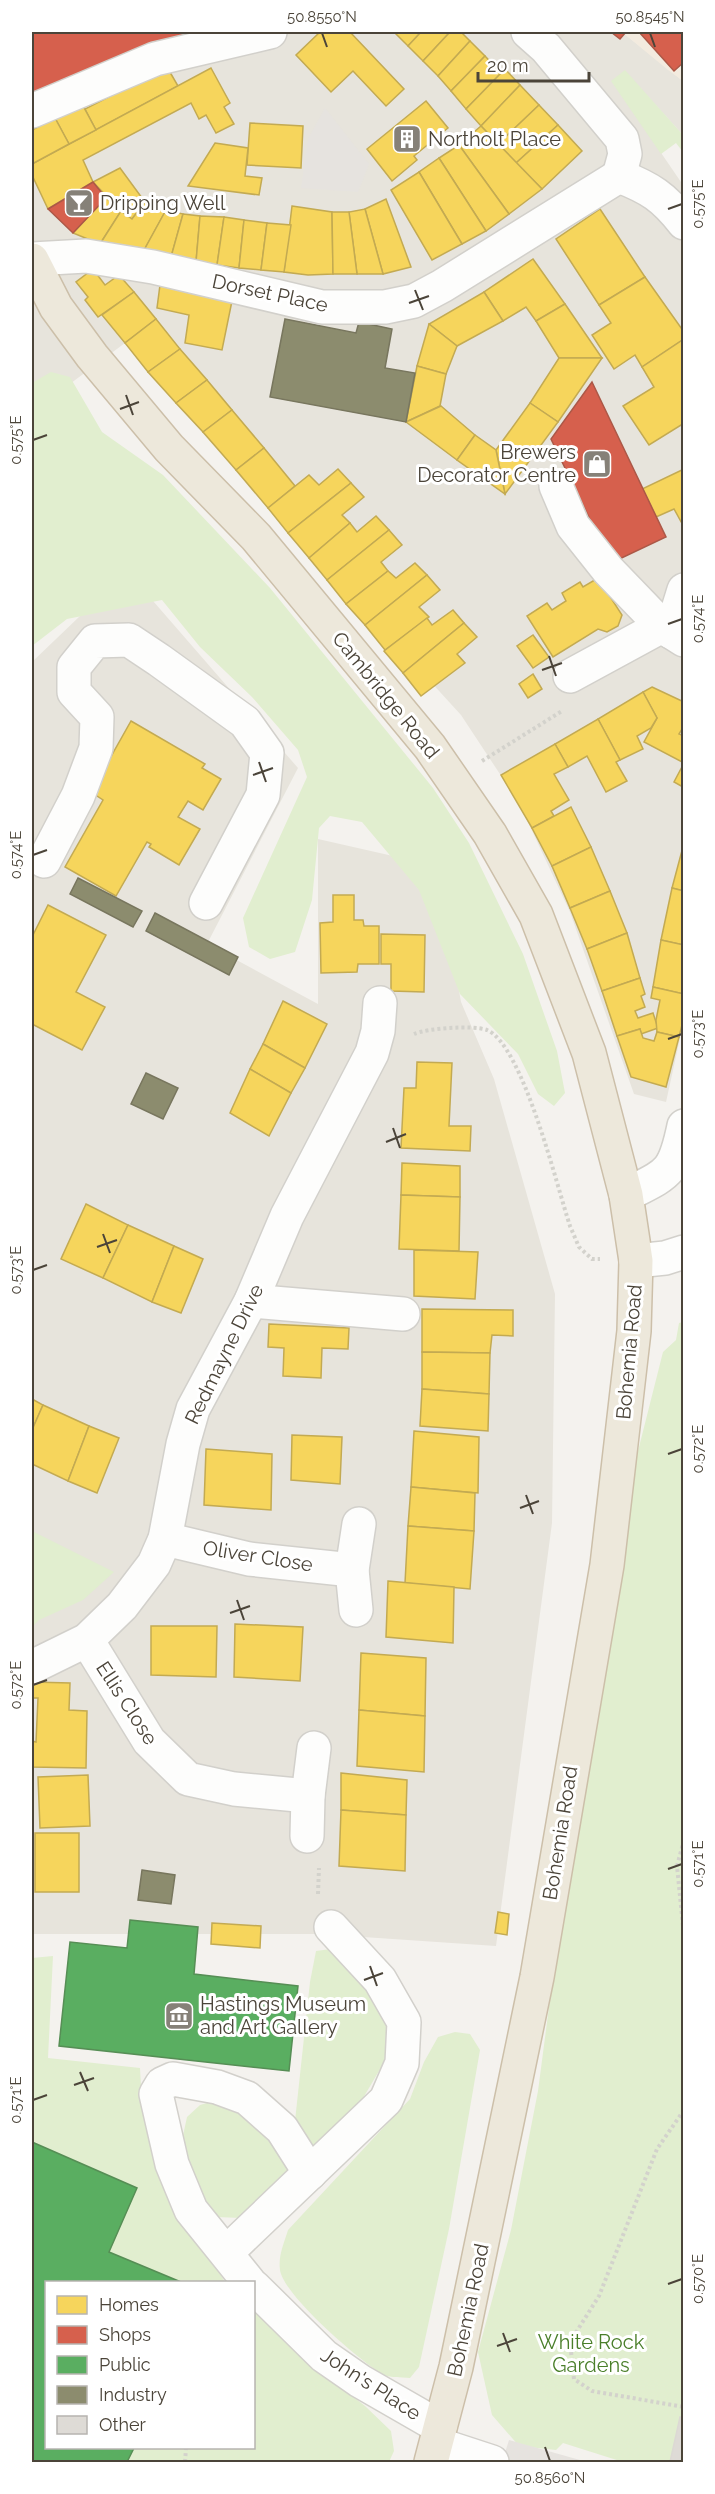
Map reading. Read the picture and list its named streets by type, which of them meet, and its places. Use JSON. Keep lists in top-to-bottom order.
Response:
{
  "streets": {
    "highway": ["Cambridge Road", "Bohemia Road"],
    "street": [
      "Dorset Place",
      "Redmayne Drive",
      "Oliver Close",
      "Ellis Close",
      "John's Place"
    ]
  },
  "crossings": [
    ["Dorset Place", "Cambridge Road"],
    ["Cambridge Road", "Bohemia Road"],
    ["Bohemia Road", "John's Place"],
    ["Redmayne Drive", "Oliver Close"],
    ["Redmayne Drive", "Ellis Close"]
  ],
  "parks": ["White Rock Gardens"],
  "places": {
    "building": ["Northolt Place"],
    "bar": ["Dripping Well"],
    "shop": ["Brewers Decorator Centre"],
    "museum": ["Hastings Museum and Art Gallery"]
  },
  "legend": [
    "Homes",
    "Shops",
    "Public",
    "Industry",
    "Other"
  ],
  "scale_bar": "20 m",
  "coordinates": [
    "50.8550°N",
    "50.8545°N",
    "0.575°E",
    "0.574°E",
    "0.573°E",
    "0.572°E",
    "0.571°E",
    "0.570°E",
    "50.8560°N"
  ]
}
